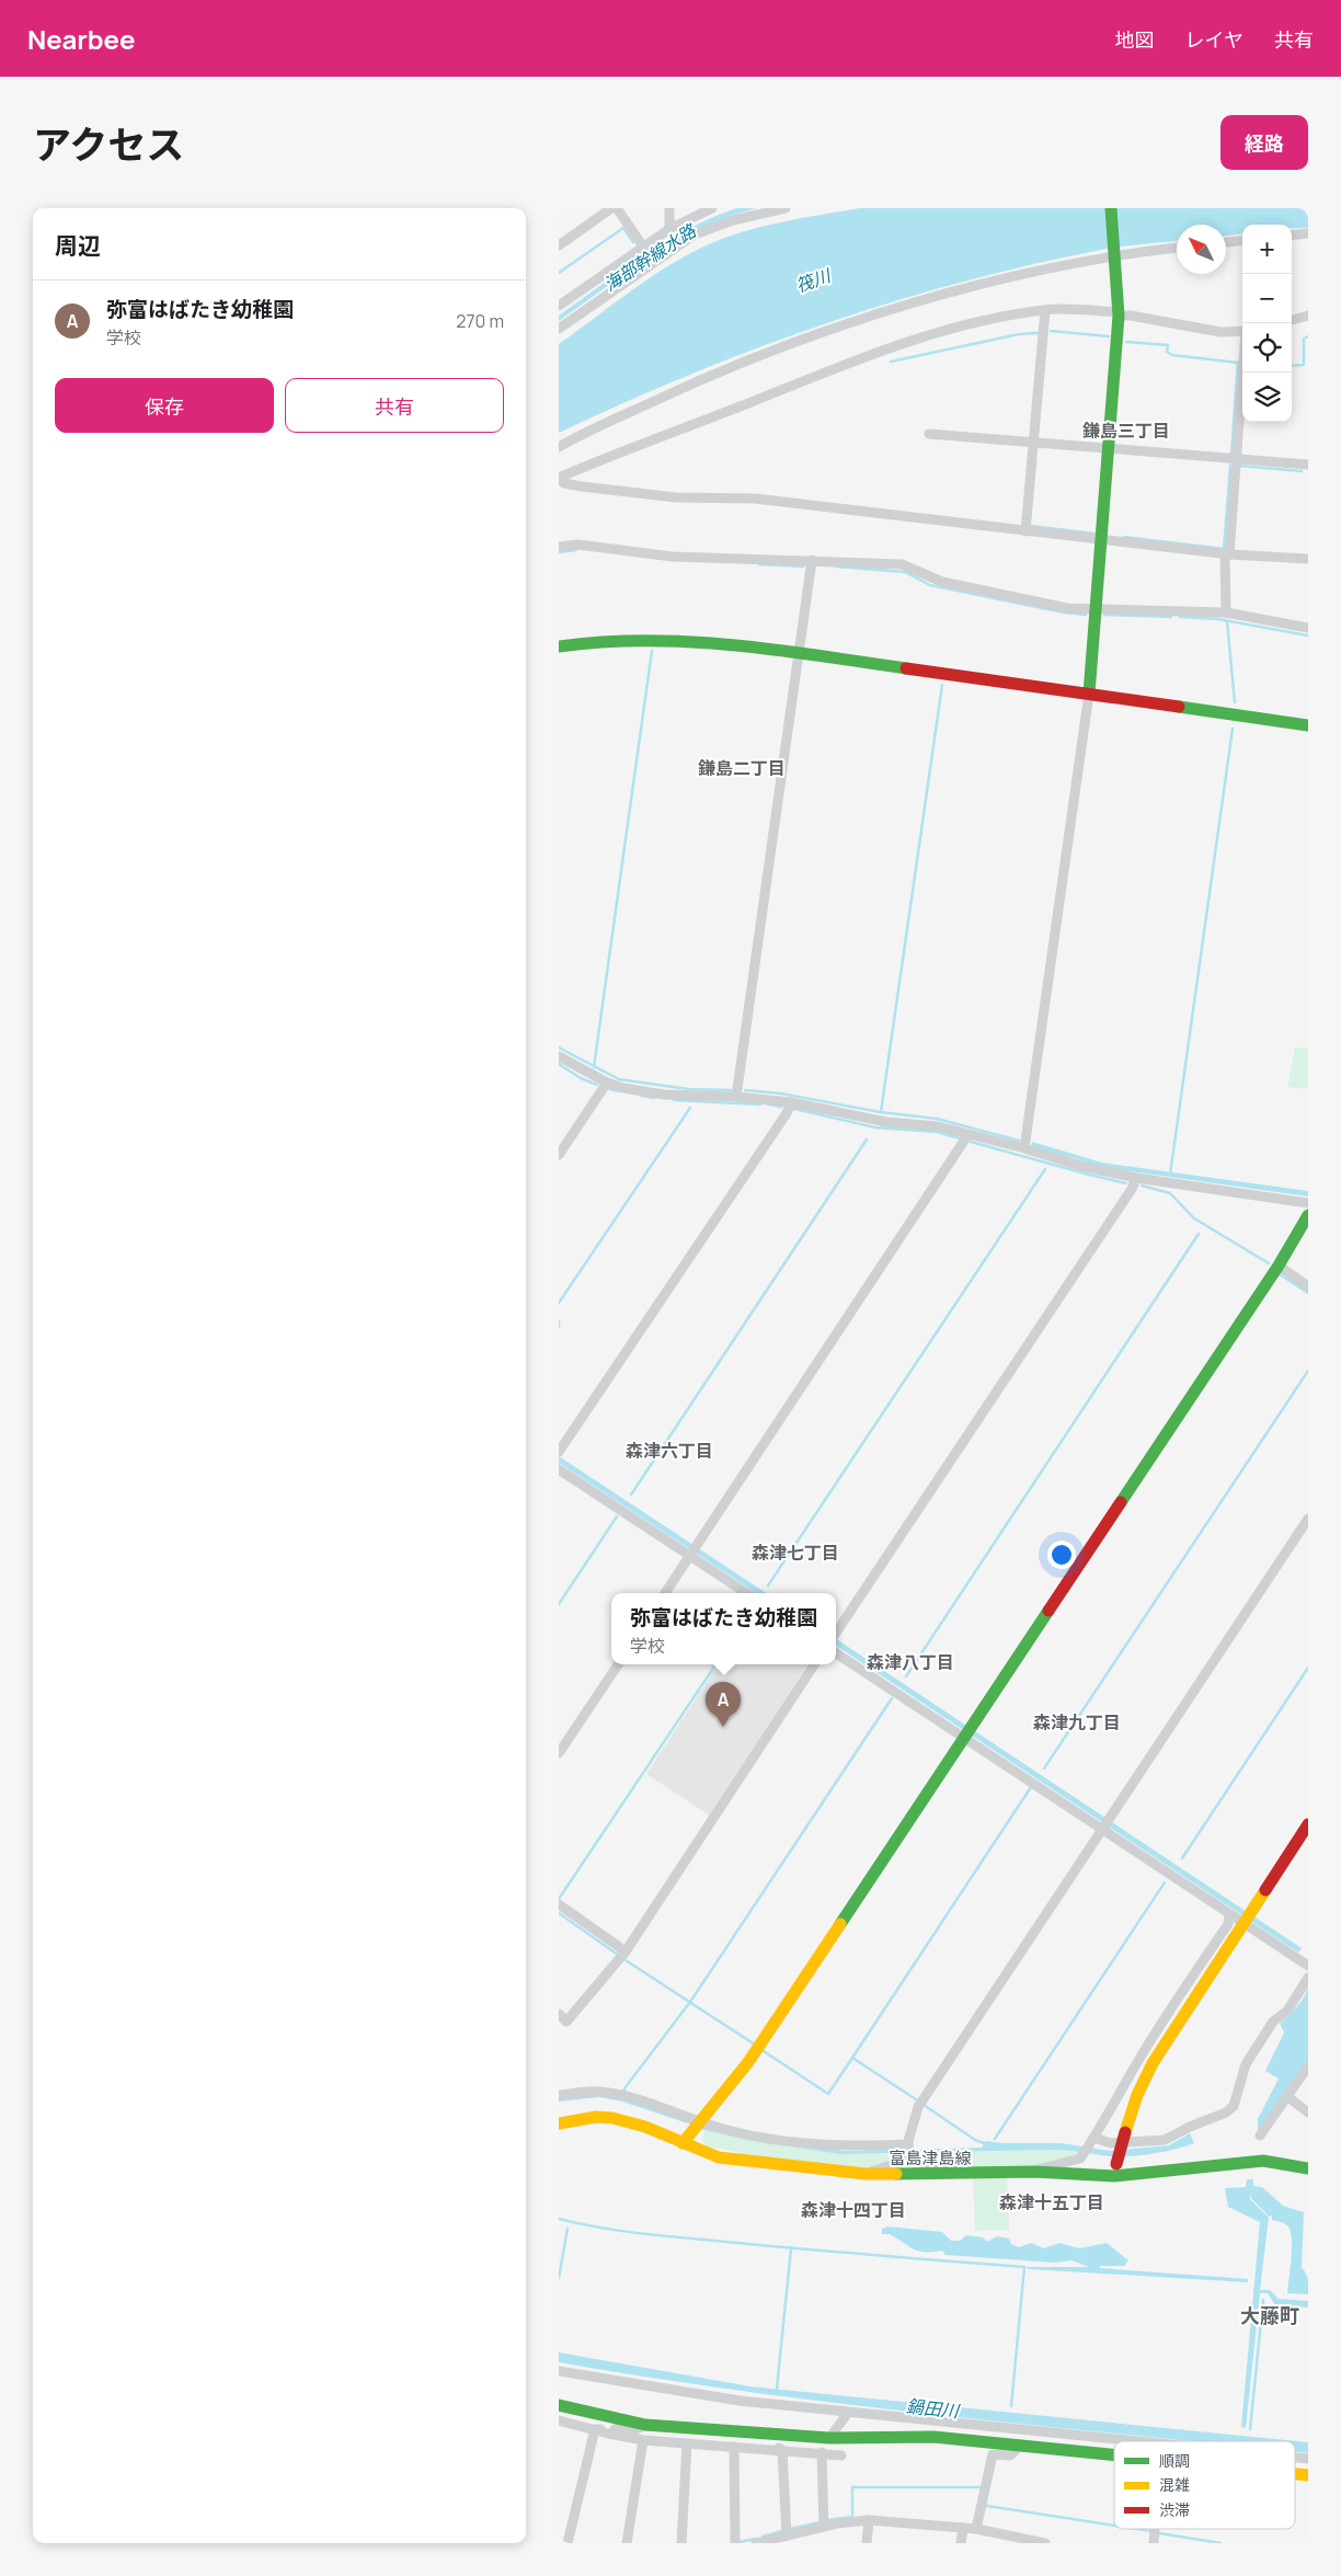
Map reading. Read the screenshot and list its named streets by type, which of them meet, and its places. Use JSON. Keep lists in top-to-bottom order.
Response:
{
  "streets": {
    "street": ["富島津島線"]
  },
  "districts": [
    "鎌島三丁目",
    "鎌島二丁目",
    "森津六丁目",
    "森津七丁目",
    "森津八丁目",
    "森津九丁目",
    "森津十五丁目",
    "森津十四丁目",
    "大藤町"
  ],
  "water": ["海部幹線水路", "筏川", "鍋田川"],
  "legend": ["順調", "混雑", "渋滞"],
  "north": "top left",
  "page": {
    "header": "Nearbee",
    "nav": ["地図", "レイヤ", "共有"],
    "title": "アクセス",
    "buttons": [
      "経路",
      ["保存", "共有"]
    ],
    "heading": "周辺",
    "map_buttons": ["+", "−"],
    "list": [
      {
        "mark": "A",
        "name": "弥富はばたき幼稚園",
        "note": "学校",
        "value": "270 m"
      }
    ],
    "popup": ["弥富はばたき幼稚園", "学校"],
    "pins": "A"
  }
}
